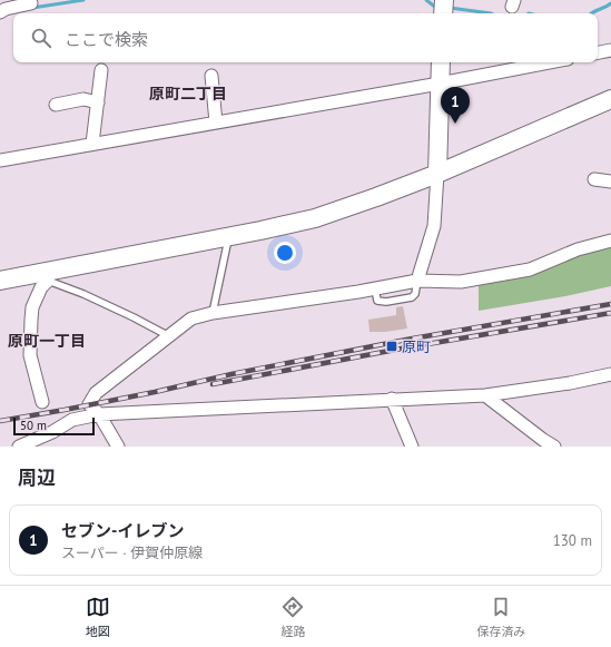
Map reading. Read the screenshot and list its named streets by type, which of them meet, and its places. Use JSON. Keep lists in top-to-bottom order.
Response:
{
  "districts": ["原町二丁目", "原町一丁目"],
  "places": {
    "transit": ["原町"]
  },
  "scale_bar": "50 m",
  "page": {
    "search": "ここで検索",
    "pins": "1",
    "scale": "50 m",
    "heading": "周辺",
    "list": [
      {
        "mark": "1",
        "name": "セブン-イレブン",
        "note": "スーパー · 伊賀仲原線",
        "value": "130 m"
      }
    ],
    "nav": ["地図", "経路", "保存済み"]
  }
}
